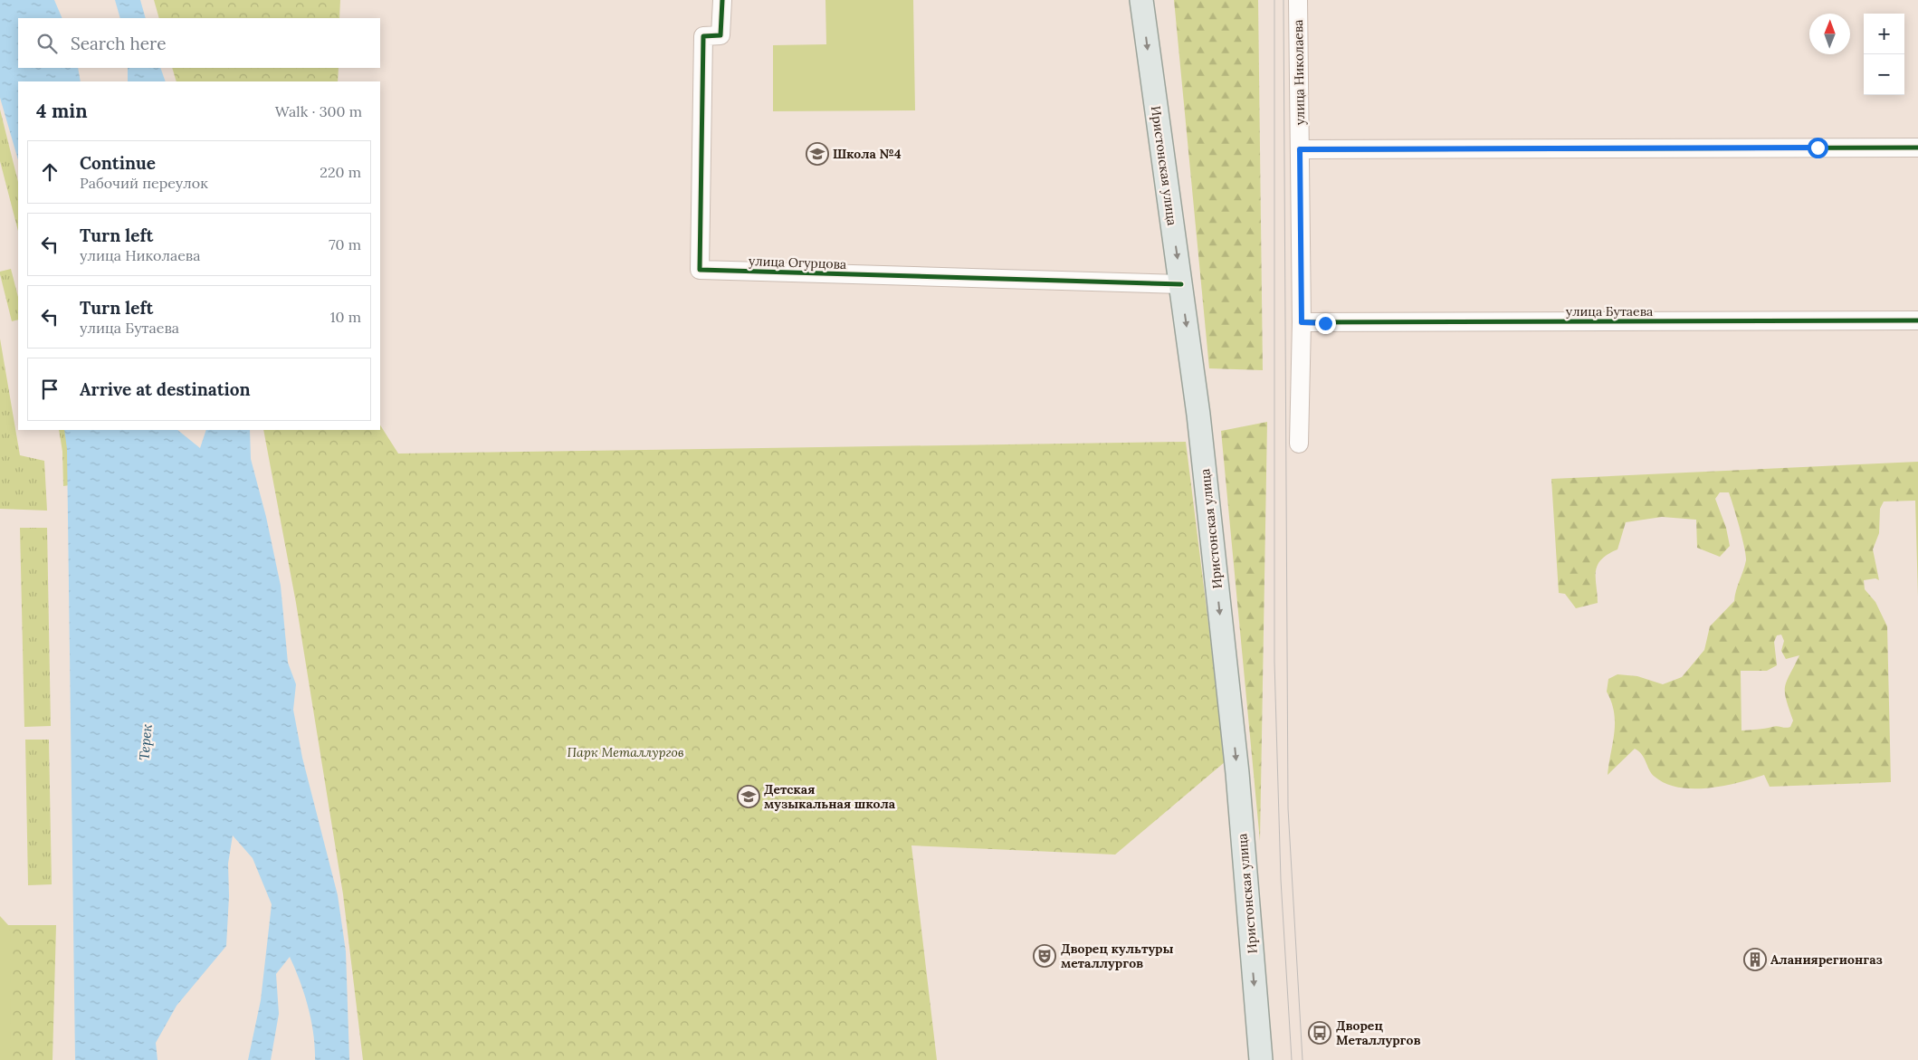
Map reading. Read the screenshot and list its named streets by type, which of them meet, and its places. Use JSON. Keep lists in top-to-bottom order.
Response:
{
  "streets": {
    "main road": ["Иристонская улица"],
    "street": ["улица Николаева", "улица Огурцова", "улица Бутаева"]
  },
  "crossings": [
    ["улица Николаева", "улица Бутаева"],
    ["Иристонская улица", "улица Огурцова"]
  ],
  "one_way": ["Иристонская улица"],
  "water": ["Терек"],
  "parks": ["Парк Металлургов"],
  "places": {
    "school or university": ["Школа №4", "Детская музыкальная школа"],
    "theatre": ["Дворец культуры металлургов"],
    "building": ["Аланиярегионгаз"],
    "bus stop": ["Дворец Металлургов"]
  },
  "north": "top",
  "page": {
    "map_buttons": ["+", "−"],
    "search": "Search here",
    "heading": ["4 min", "Walk · 300 m"],
    "list": [
      ["Continue", "Рабочий переулок", "220 m"],
      ["Turn left", "улица Николаева", "70 m"],
      ["Turn left", "улица Бутаева", "10 m"],
      "Arrive at destination"
    ]
  }
}
